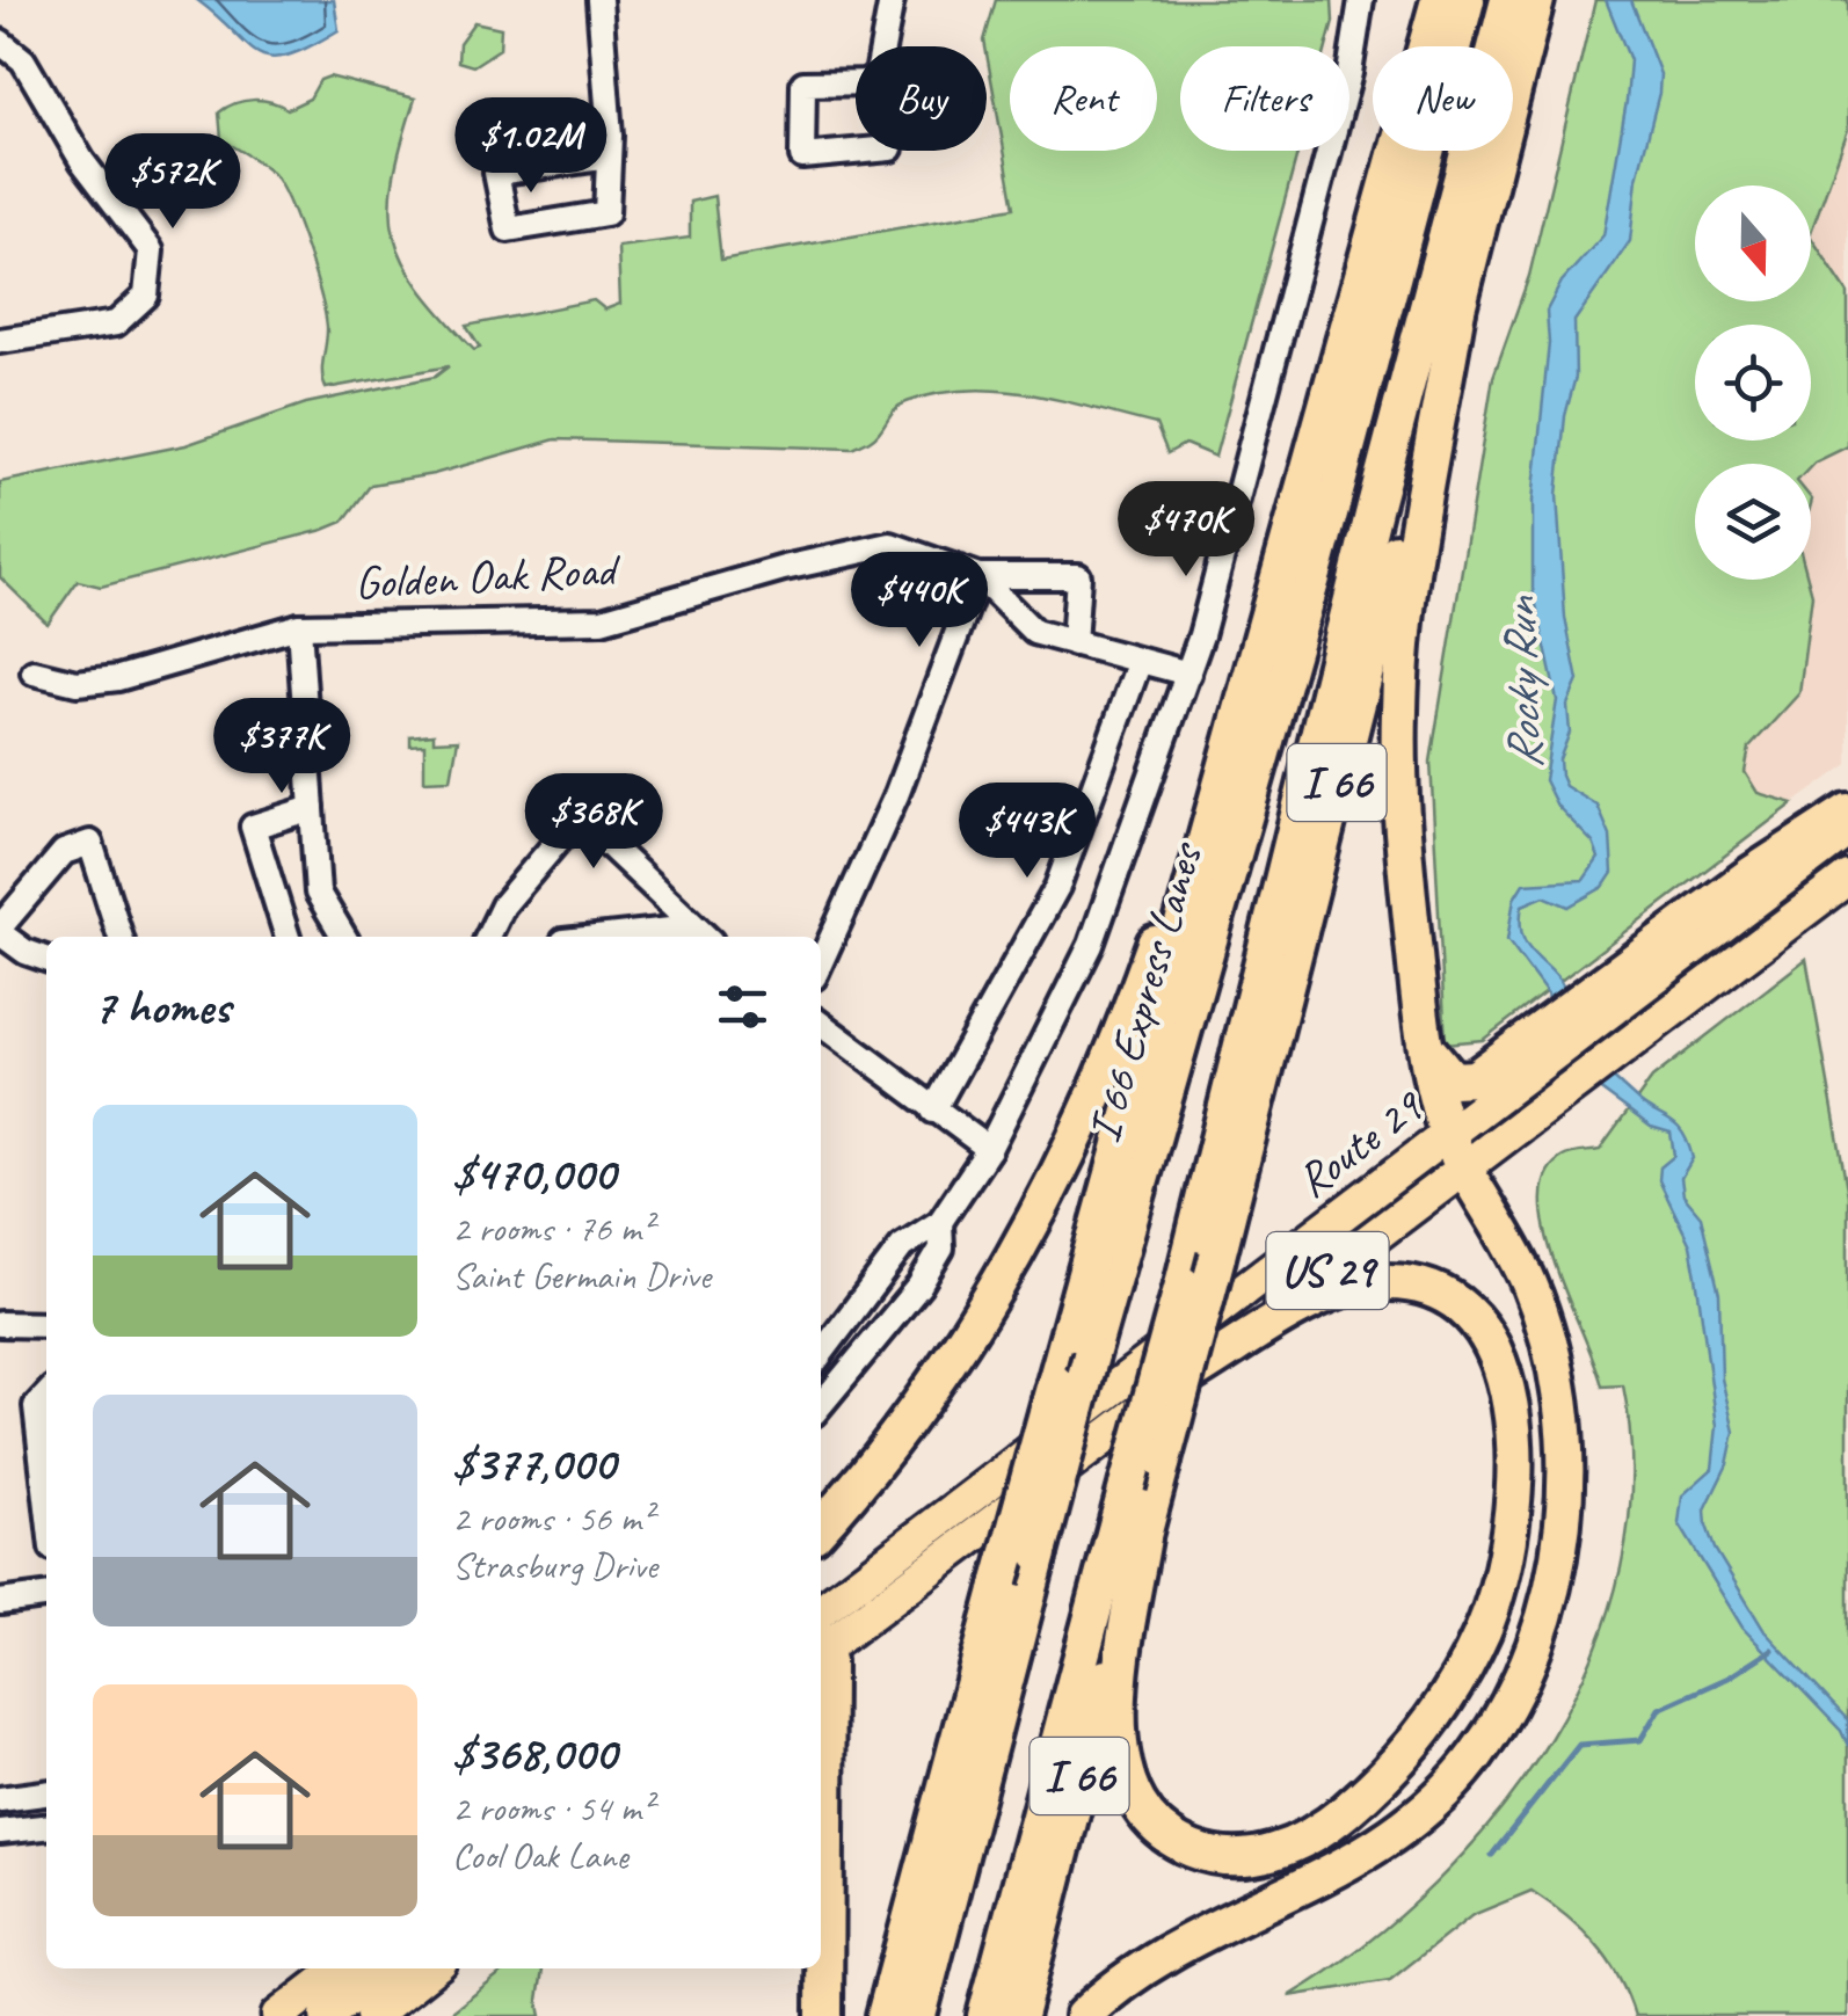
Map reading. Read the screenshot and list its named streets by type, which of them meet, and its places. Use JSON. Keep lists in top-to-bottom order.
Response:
{
  "streets": {
    "highway": ["I 66", "I 66 Express Lanes"],
    "main road": ["Route 29", "US 29"],
    "street": ["Golden Oak Road"]
  },
  "water": ["Rocky Run"],
  "north": "bottom",
  "page": {
    "chip": [
      "Buy",
      "Rent",
      "Filters",
      "New"
    ],
    "price": [
      "$1.02M",
      "$572K",
      "$470K",
      "$440K",
      "$377K",
      "$368K",
      "$443K"
    ],
    "heading": "7 homes",
    "list": [
      {
        "name": "$470,000",
        "note": "2 rooms · 76 m² · Saint Germain Drive"
      },
      {
        "name": "$377,000",
        "note": "2 rooms · 56 m² · Strasburg Drive"
      },
      {
        "name": "$368,000",
        "note": "2 rooms · 54 m² · Cool Oak Lane"
      }
    ]
  }
}
